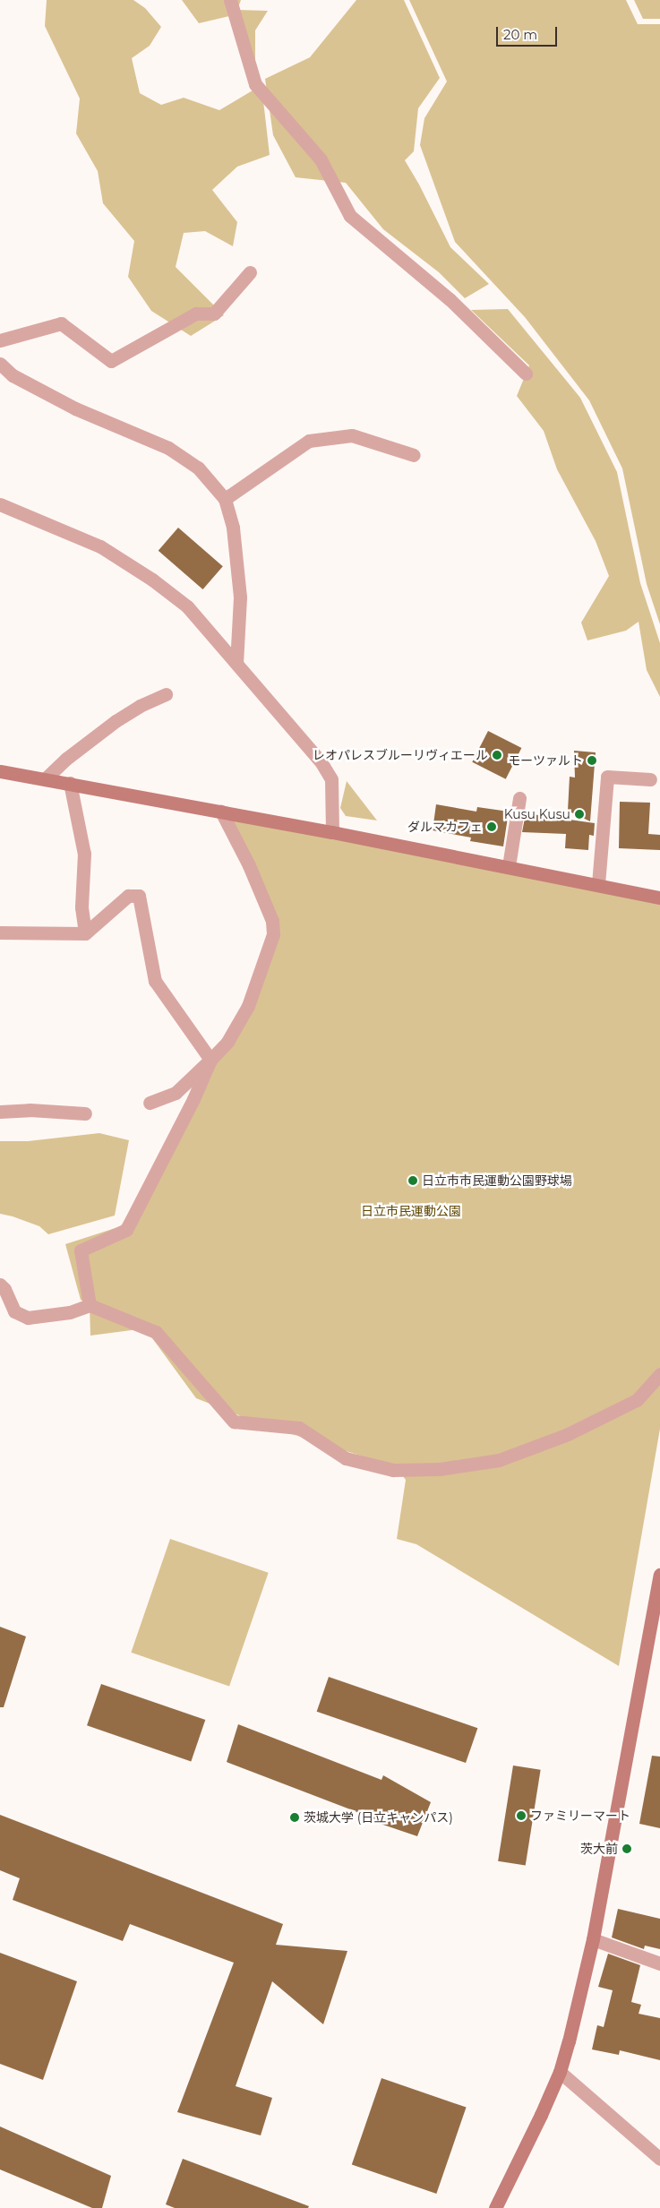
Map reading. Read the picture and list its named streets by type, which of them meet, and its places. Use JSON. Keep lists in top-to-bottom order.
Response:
{
  "parks": ["日立市民運動公園"],
  "places": [
    "レオパレスブルーリヴィエール",
    "モーツァルト",
    "Kusu Kusu",
    "ダルマカフェ",
    "日立市市民運動公園野球場",
    "ファミリーマート",
    "茨城大学 (日立キャンパス)",
    "茨大前"
  ],
  "scale_bar": "20 m"
}
